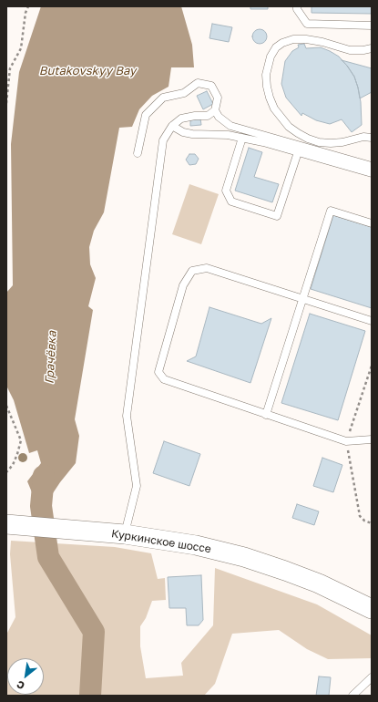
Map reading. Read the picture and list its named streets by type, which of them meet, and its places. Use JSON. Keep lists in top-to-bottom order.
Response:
{
  "streets": {
    "street": ["Куркинское шоссе"]
  },
  "water": ["Butakovskyy Bay", "Грачёвка"],
  "north": "bottom left"
}
